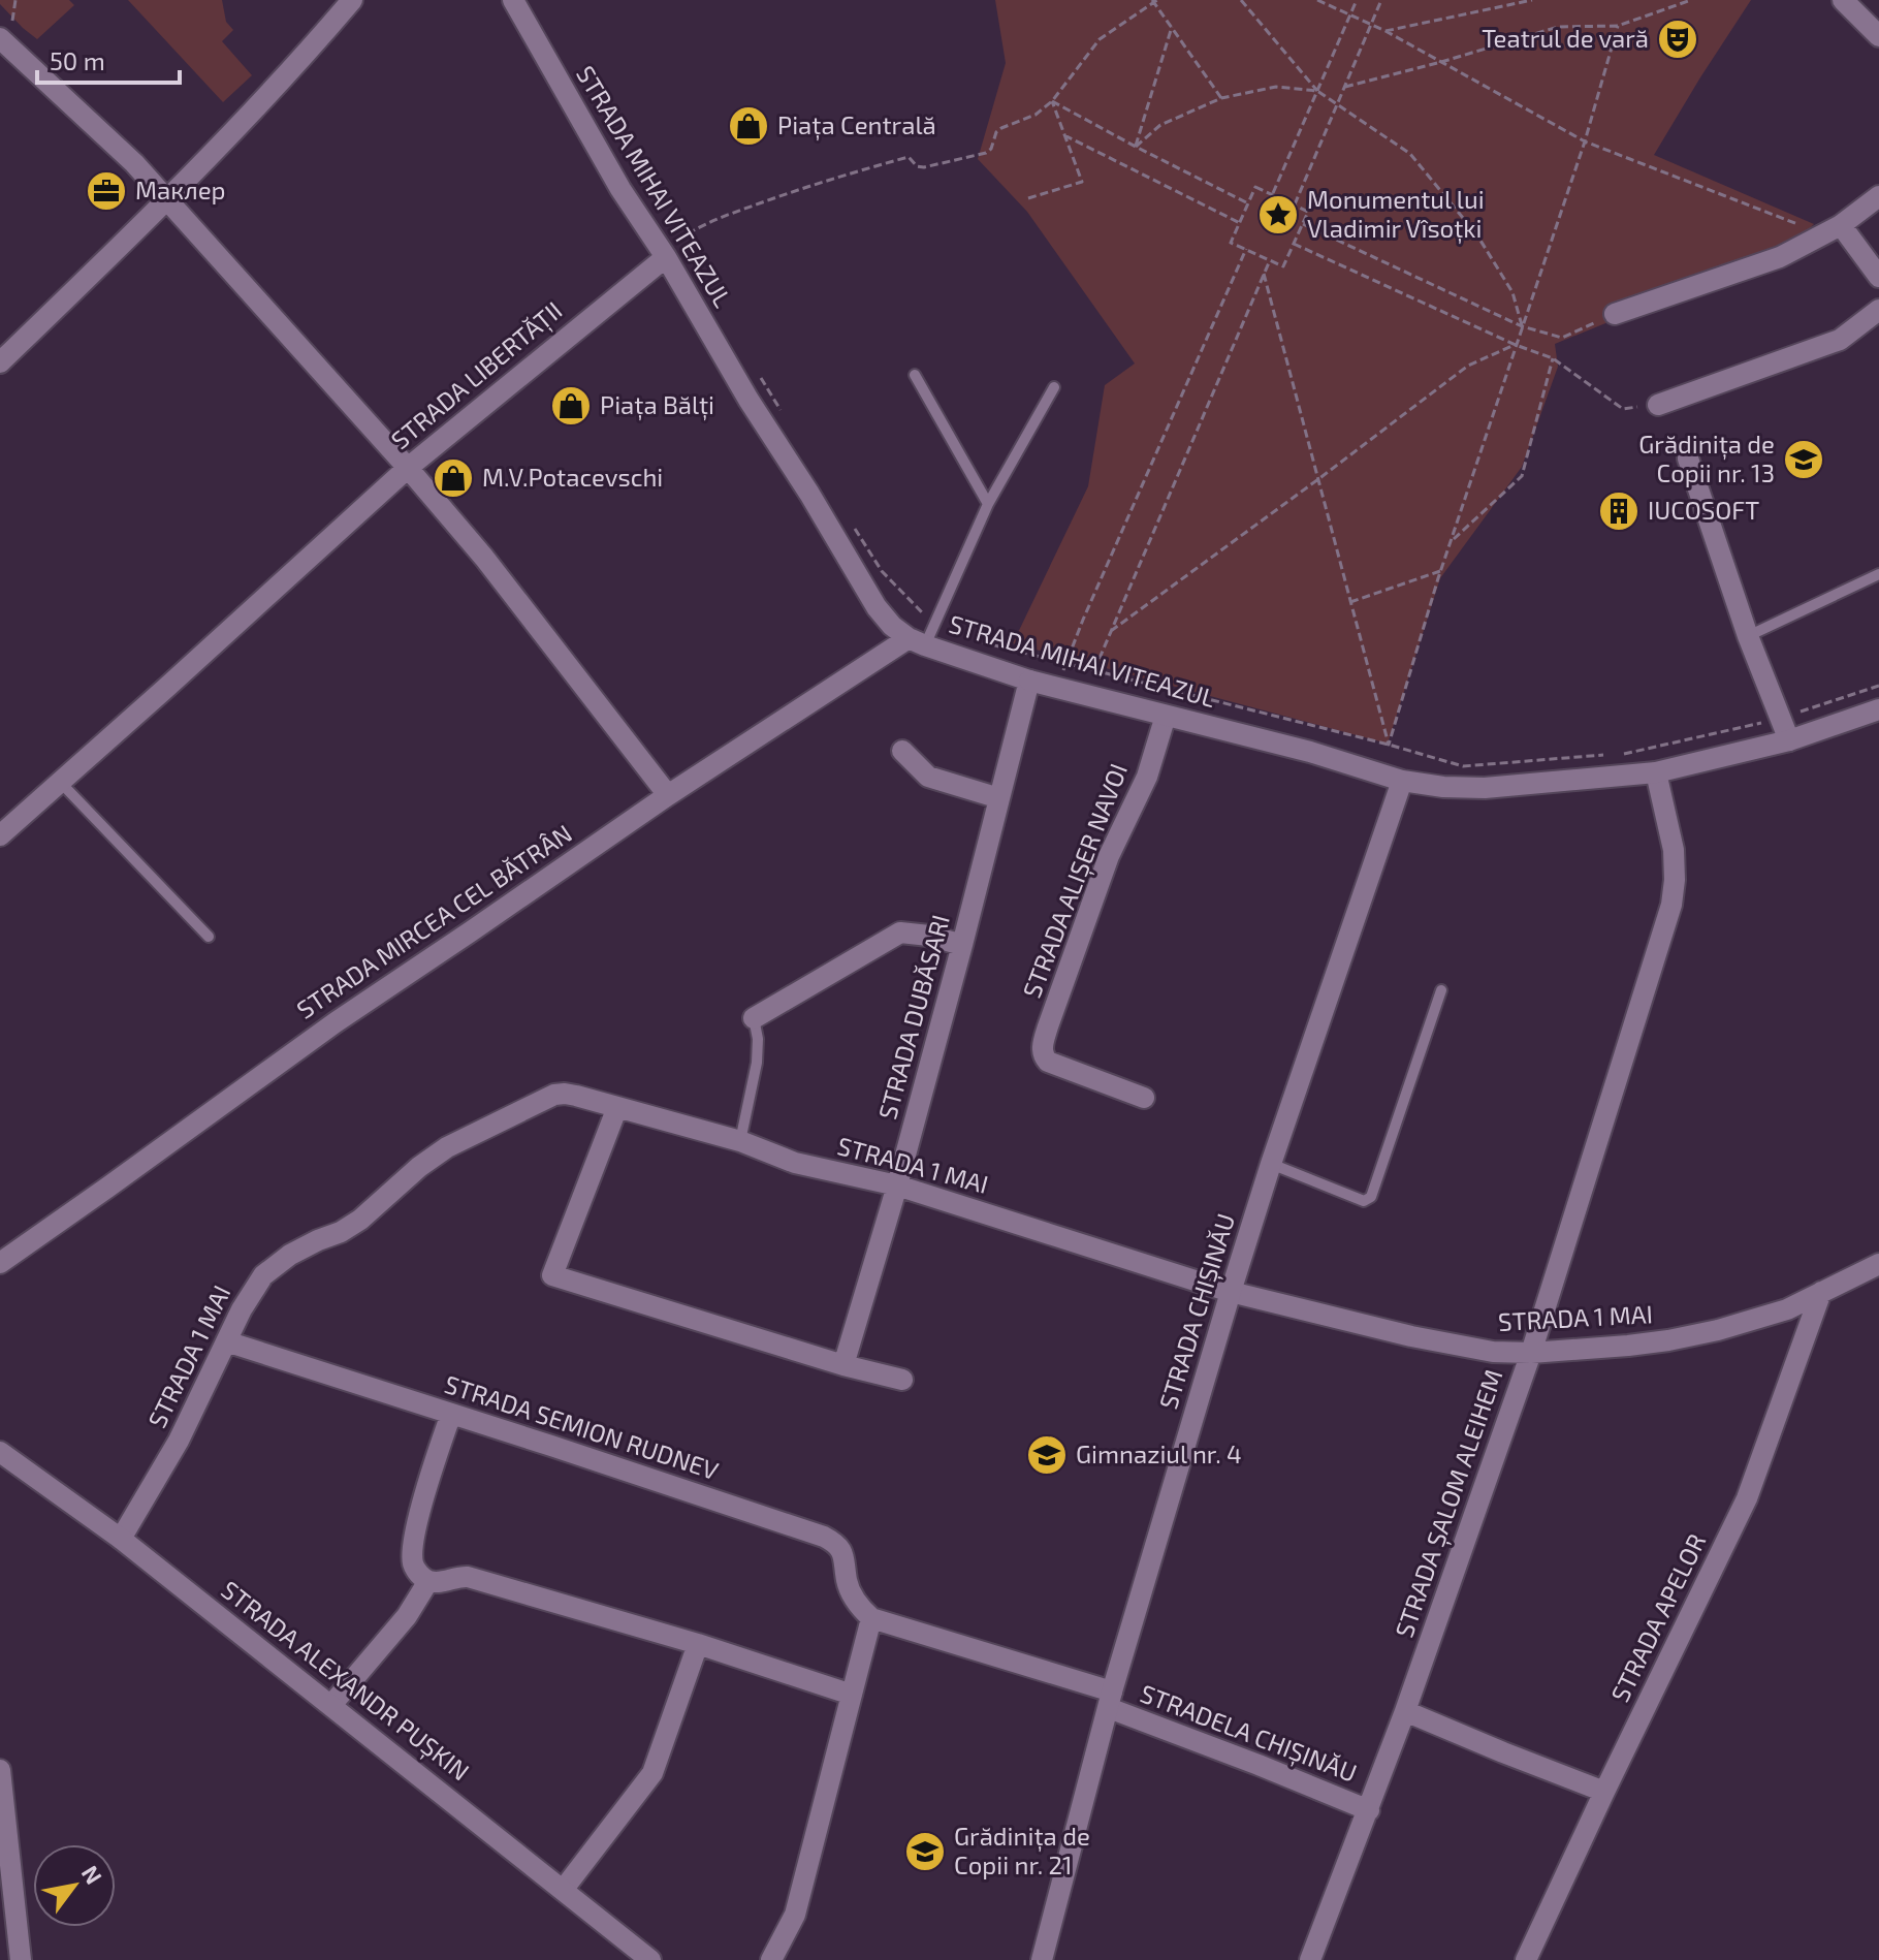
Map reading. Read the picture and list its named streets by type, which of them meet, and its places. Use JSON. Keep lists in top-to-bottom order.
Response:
{
  "streets": {
    "street": [
      "STRADA MIHAI VITEAZUL",
      "STRADA LIBERTĂȚII",
      "STRADA ALIȘER NAVOI",
      "STRADA MIRCEA CEL BĂTRÂN",
      "STRADA DUBĂSARI",
      "STRADA 1 MAI",
      "STRADA CHIȘINĂU",
      "STRADA SEMION RUDNEV",
      "STRADA ȘALOM ALEIHEM",
      "STRADA APELOR",
      "STRADA ALEXANDR PUȘKIN",
      "STRADELA CHIȘINĂU"
    ]
  },
  "crossings": [
    ["STRADA MIHAI VITEAZUL", "STRADA LIBERTĂȚII"],
    ["STRADA MIHAI VITEAZUL", "STRADA ALIȘER NAVOI"],
    ["STRADA MIHAI VITEAZUL", "STRADA MIRCEA CEL BĂTRÂN"],
    ["STRADA MIHAI VITEAZUL", "STRADA DUBĂSARI"],
    ["STRADA MIHAI VITEAZUL", "STRADA CHIȘINĂU"],
    ["STRADA MIHAI VITEAZUL", "STRADA ȘALOM ALEIHEM"],
    ["STRADA DUBĂSARI", "STRADA 1 MAI"],
    ["STRADA 1 MAI", "STRADA CHIȘINĂU"],
    ["STRADA 1 MAI", "STRADA SEMION RUDNEV"],
    ["STRADA 1 MAI", "STRADA ȘALOM ALEIHEM"],
    ["STRADA 1 MAI", "STRADA APELOR"],
    ["STRADA 1 MAI", "STRADA ALEXANDR PUȘKIN"],
    ["STRADA CHIȘINĂU", "STRADELA CHIȘINĂU"],
    ["STRADA ȘALOM ALEIHEM", "STRADELA CHIȘINĂU"]
  ],
  "places": {
    "theatre": ["Teatrul de vară"],
    "shop": ["Piața Centrală", "Piața Bălți", "M.V.Potacevschi"],
    "office": ["Маклер"],
    "place": ["Monumentul lui Vladimir Vîsoțki"],
    "school or university": ["Grădinița de Copii nr. 13", "Gimnaziul nr. 4", "Grădinița de Copii nr. 21"],
    "building": ["IUCOSOFT"]
  },
  "scale_bar": "50 m",
  "north": "top right"
}
